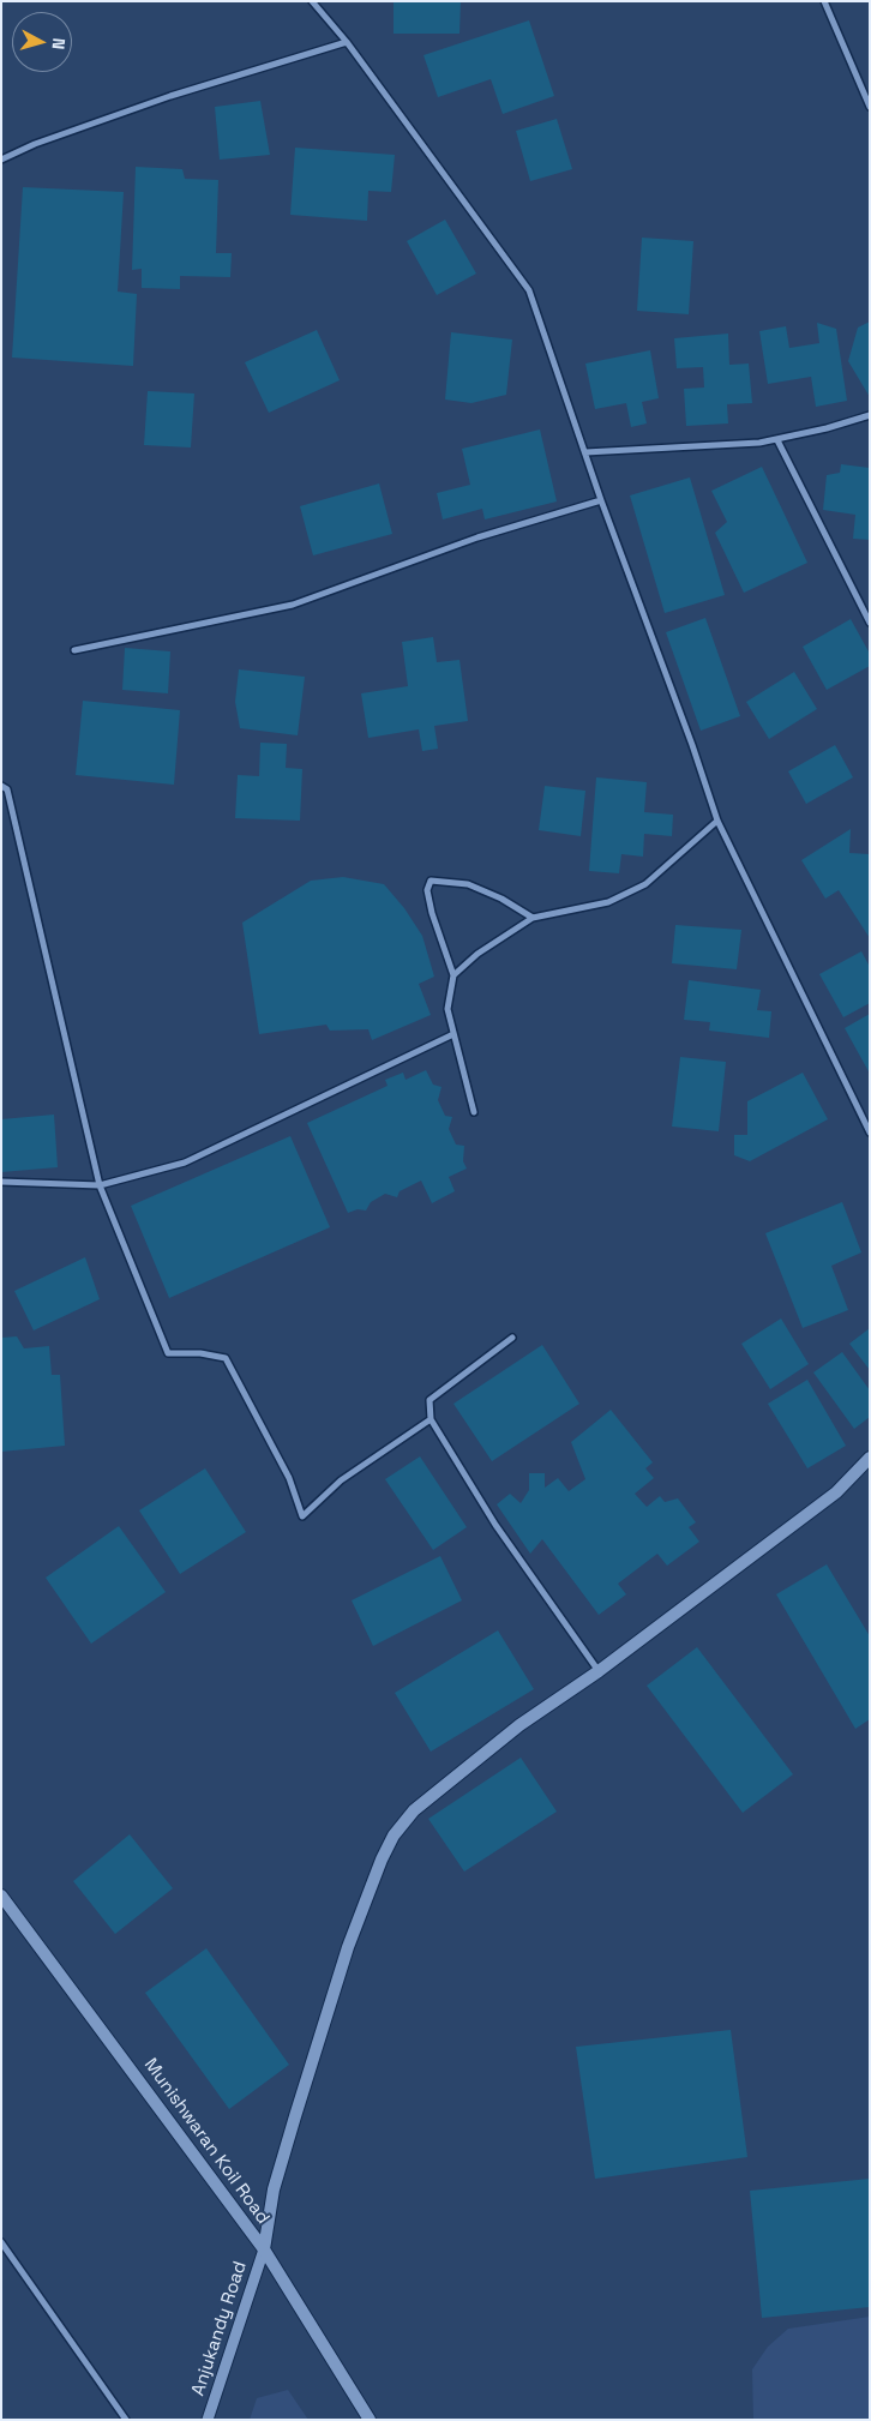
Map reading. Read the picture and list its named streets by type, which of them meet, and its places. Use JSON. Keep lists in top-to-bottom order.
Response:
{
  "streets": {
    "main road": ["Munishwaran Koil Road"],
    "street": ["Anjukandy Road"]
  },
  "crossings": [
    ["Munishwaran Koil Road", "Anjukandy Road"]
  ],
  "north": "right"
}
